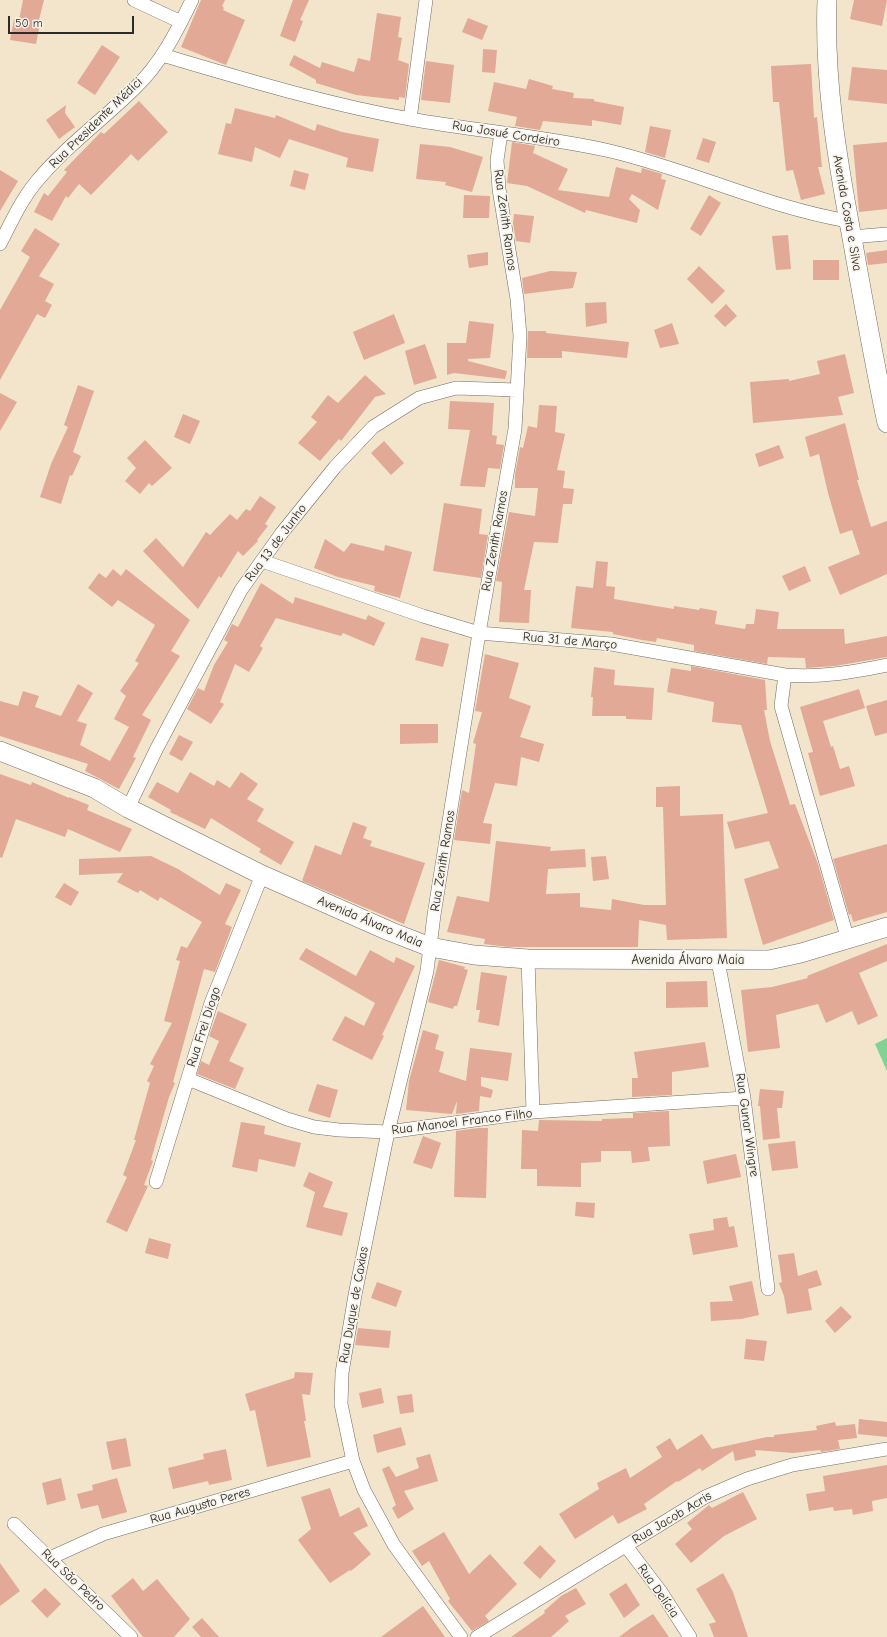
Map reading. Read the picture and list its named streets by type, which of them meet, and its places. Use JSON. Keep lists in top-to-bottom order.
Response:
{
  "streets": {
    "street": [
      "Rua Presidente Médici",
      "Rua Josué Cordeiro",
      "Avenida Costa e Silva",
      "Rua Zenith Ramos",
      "Rua 13 de Junho",
      "Rua 31 de Março",
      "Avenida Álvaro Maia",
      "Rua Frei Diogo",
      "Rua Manoel Franco Filho",
      "Rua Gunar Wingre",
      "Rua Duque de Caxias",
      "Rua Augusto Peres",
      "Rua Jacob Acris",
      "Rua São Pedro",
      "Rua Delícia"
    ]
  },
  "crossings": [
    ["Rua Presidente Médici", "Rua Josué Cordeiro"],
    ["Rua Josué Cordeiro", "Avenida Costa e Silva"],
    ["Rua Josué Cordeiro", "Rua Zenith Ramos"],
    ["Rua Zenith Ramos", "Rua 13 de Junho"],
    ["Rua Zenith Ramos", "Rua 31 de Março"],
    ["Rua Zenith Ramos", "Avenida Álvaro Maia"],
    ["Rua Zenith Ramos", "Rua Duque de Caxias"],
    ["Rua 13 de Junho", "Rua 31 de Março"],
    ["Rua 13 de Junho", "Avenida Álvaro Maia"],
    ["Avenida Álvaro Maia", "Rua Frei Diogo"],
    ["Avenida Álvaro Maia", "Rua Gunar Wingre"],
    ["Avenida Álvaro Maia", "Rua Duque de Caxias"],
    ["Rua Frei Diogo", "Rua Manoel Franco Filho"],
    ["Rua Manoel Franco Filho", "Rua Gunar Wingre"],
    ["Rua Manoel Franco Filho", "Rua Duque de Caxias"],
    ["Rua Duque de Caxias", "Rua Augusto Peres"],
    ["Rua Augusto Peres", "Rua São Pedro"],
    ["Rua Jacob Acris", "Rua Delícia"]
  ],
  "scale_bar": "50 m"
}
